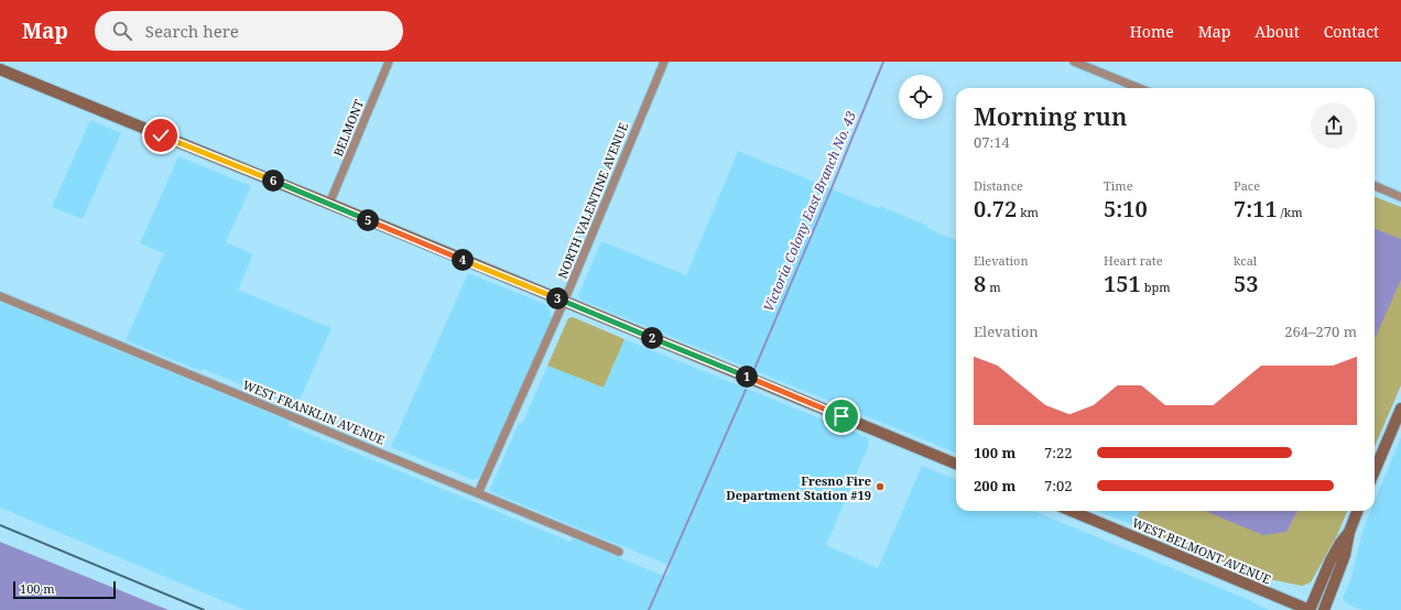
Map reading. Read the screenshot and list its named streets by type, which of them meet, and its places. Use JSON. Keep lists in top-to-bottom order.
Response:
{
  "streets": {
    "street": [
      "BELMONT",
      "NORTH VALENTINE AVENUE",
      "WEST FRANKLIN AVENUE",
      "WEST BELMONT AVENUE"
    ]
  },
  "crossings": [
    ["NORTH VALENTINE AVENUE", "WEST FRANKLIN AVENUE"]
  ],
  "water": ["Victoria Colony East Branch No. 43"],
  "places": ["Fresno Fire Department Station #19"],
  "scale_bar": "100 m",
  "page": {
    "header": "Map",
    "search": "Search here",
    "nav": [
      "Home",
      "Map",
      "About",
      "Contact"
    ],
    "heading": ["Morning run", "07:14"],
    "stats": [
      ["Distance", "0.72 km"],
      ["Time", "5:10"],
      ["Pace", "7:11 /km"],
      ["Elevation", "8 m"],
      ["Heart rate", "151 bpm"],
      ["kcal", "53"]
    ],
    "pins": [
      "6",
      "5",
      "4",
      "3",
      "2",
      "1"
    ],
    "chart": ["Elevation", "264–270 m"],
    "list": [
      {
        "name": "100 m",
        "note": "7:22"
      },
      {
        "name": "200 m",
        "note": "7:02"
      }
    ],
    "scale": "100 m"
  }
}
